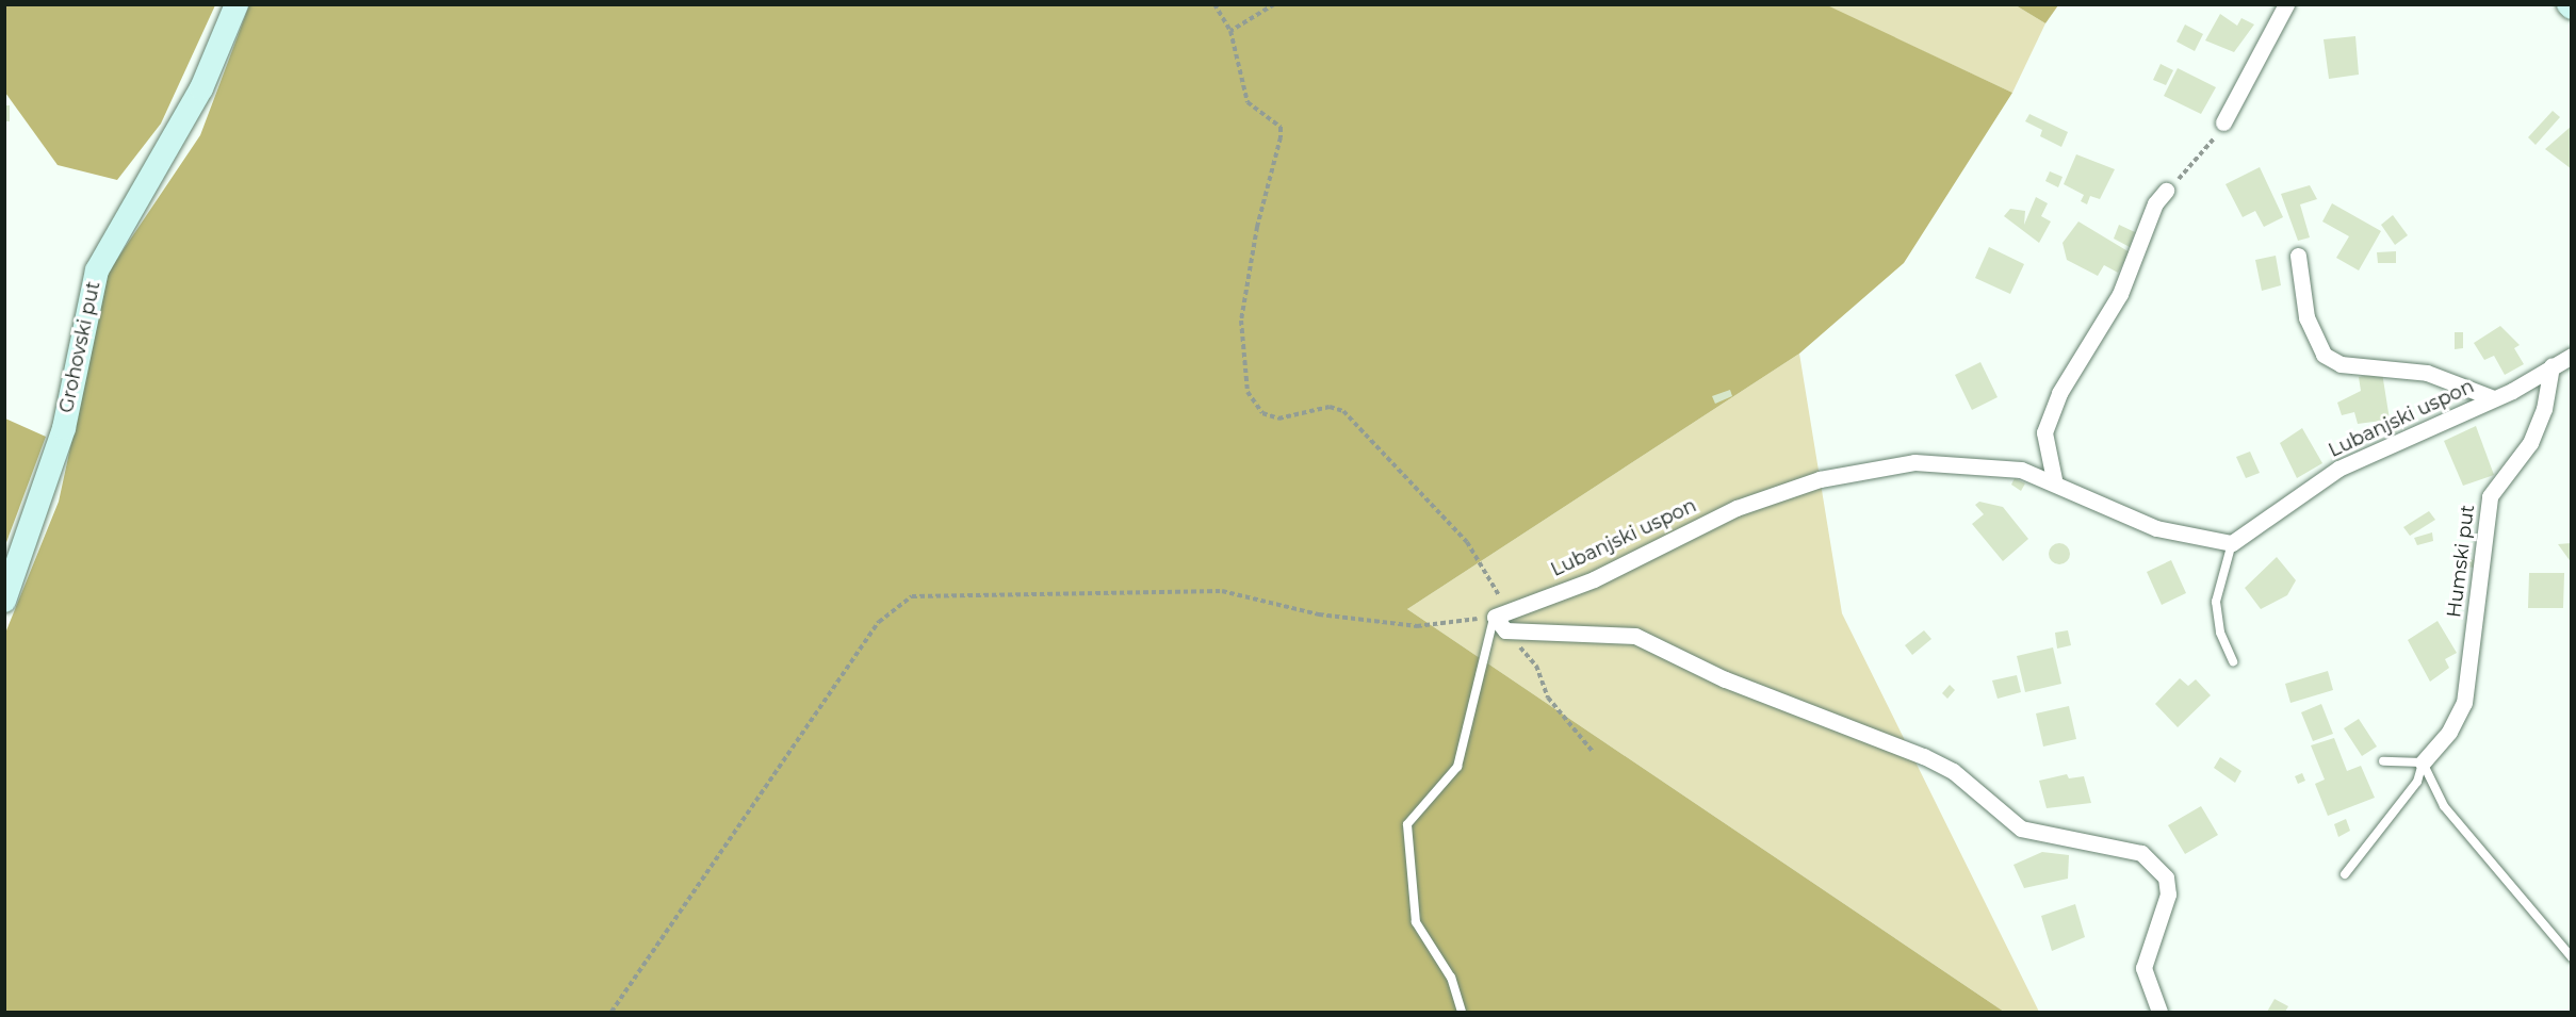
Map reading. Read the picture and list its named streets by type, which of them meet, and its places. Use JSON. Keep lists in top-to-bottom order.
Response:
{
  "streets": {
    "main road": ["Grohovski put"],
    "street": ["Lubanjski uspon", "Humski put"]
  },
  "crossings": [
    ["Lubanjski uspon", "Humski put"]
  ]
}
